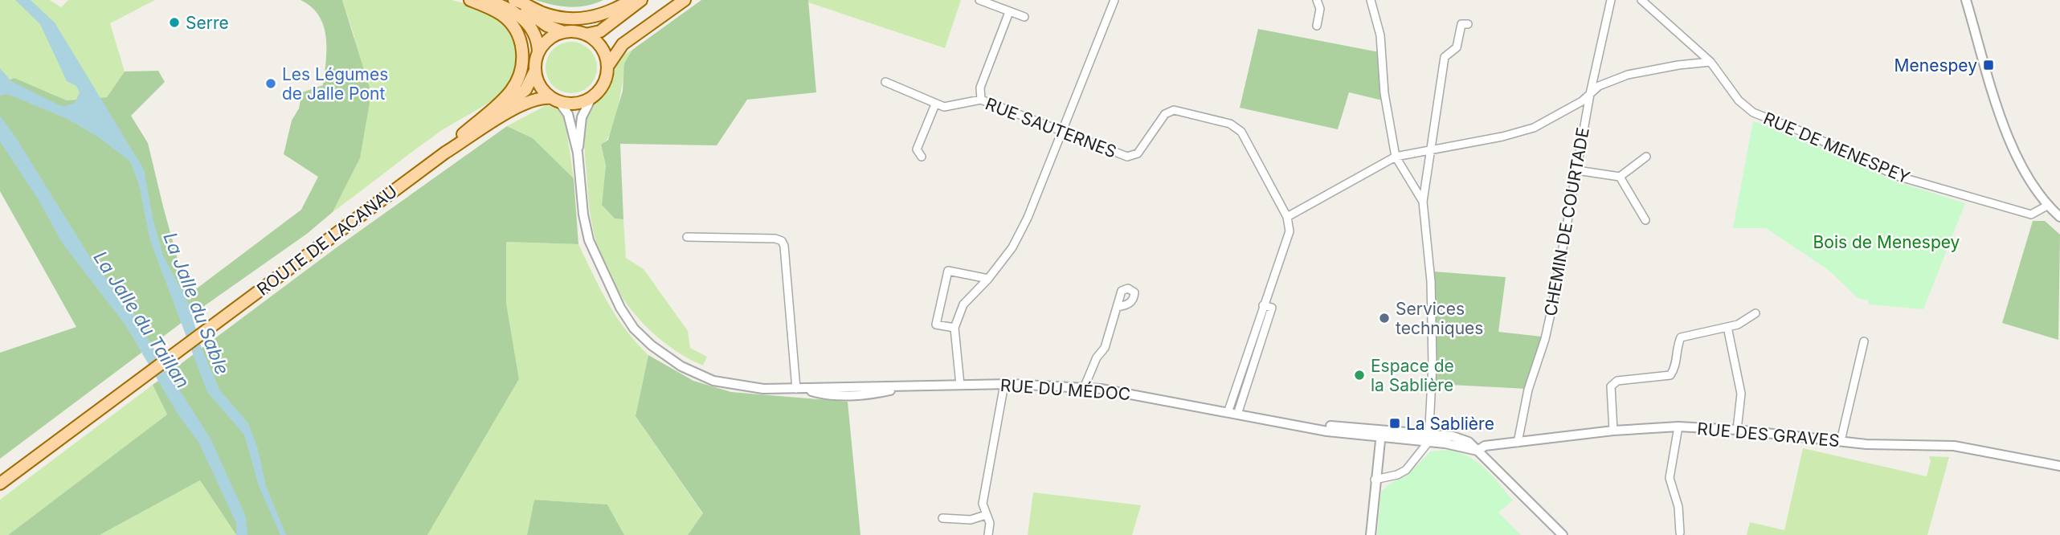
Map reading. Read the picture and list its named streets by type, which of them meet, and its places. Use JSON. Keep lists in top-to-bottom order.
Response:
{
  "streets": {
    "main road": ["ROUTE DE LACANAU"],
    "street": [
      "RUE SAUTERNES",
      "RUE DE MENESPEY",
      "CHEMIN DE COURTADE",
      "RUE DU MÉDOC",
      "RUE DES GRAVES"
    ]
  },
  "crossings": [
    ["CHEMIN DE COURTADE", "RUE DES GRAVES"],
    ["ROUTE DE LACANAU", "RUE DU MÉDOC"],
    ["RUE DU MÉDOC", "RUE DES GRAVES"]
  ],
  "water": ["La Jalle du Sable", "La Jalle du Taillan"],
  "parks": ["Bois de Menespey"],
  "places": {
    "other": [
      "Serre",
      "Les Légumes de Jalle Pont",
      "Services techniques",
      "Espace de la Sablière"
    ],
    "transit": ["Menespey", "La Sablière"]
  }
}
